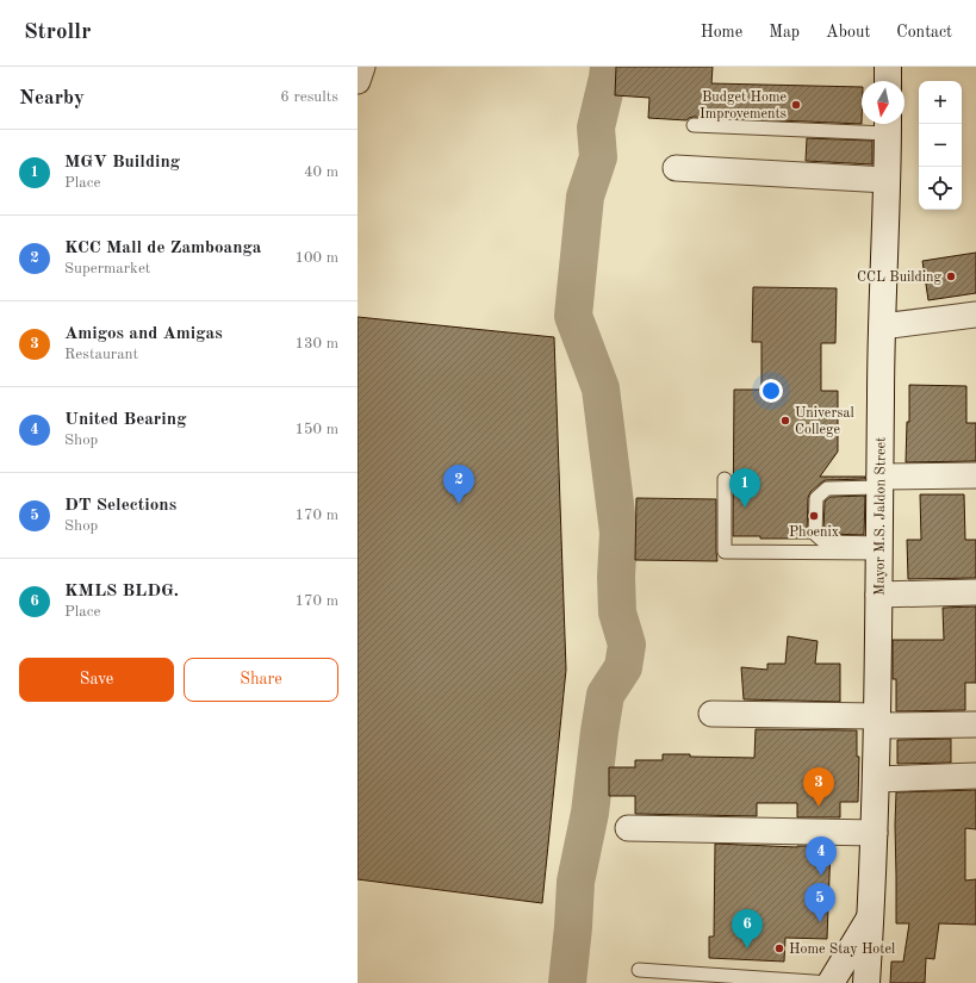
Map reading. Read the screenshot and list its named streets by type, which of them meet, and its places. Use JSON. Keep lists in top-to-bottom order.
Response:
{
  "streets": {
    "main road": ["Mayor M.S. Jaldon Street"]
  },
  "places": [
    "Budget Home Improvements",
    "CCL Building",
    "Universal College",
    "Phoenix",
    "Home Stay Hotel"
  ],
  "north": "bottom",
  "page": {
    "header": "Strollr",
    "nav": [
      "Home",
      "Map",
      "About",
      "Contact"
    ],
    "heading": ["Nearby", "6 results"],
    "map_buttons": ["+", "−"],
    "list": [
      {
        "mark": "1",
        "name": "MGV Building",
        "note": "Place",
        "value": "40 m"
      },
      {
        "mark": "2",
        "name": "KCC Mall de Zamboanga",
        "note": "Supermarket",
        "value": "100 m"
      },
      {
        "mark": "3",
        "name": "Amigos and Amigas",
        "note": "Restaurant",
        "value": "130 m"
      },
      {
        "mark": "4",
        "name": "United Bearing",
        "note": "Shop",
        "value": "150 m"
      },
      {
        "mark": "5",
        "name": "DT Selections",
        "note": "Shop",
        "value": "170 m"
      },
      {
        "mark": "6",
        "name": "KMLS BLDG.",
        "note": "Place",
        "value": "170 m"
      }
    ],
    "pins": [
      "2",
      "1",
      "3",
      "4",
      "5",
      "6"
    ],
    "buttons": ["Save", "Share"]
  }
}
